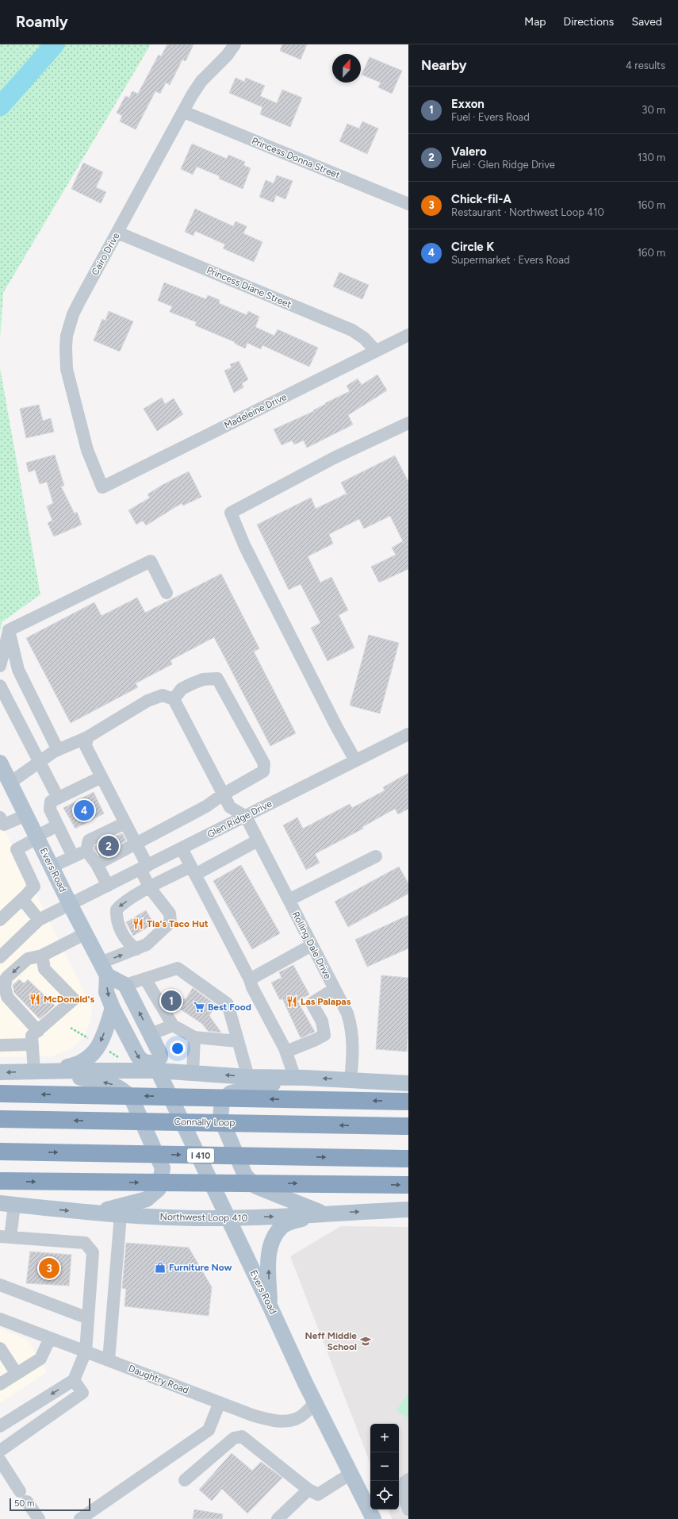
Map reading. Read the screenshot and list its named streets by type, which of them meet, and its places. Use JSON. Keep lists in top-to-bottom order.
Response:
{
  "streets": {
    "highway": ["Connally Loop", "I 410"],
    "main road": ["Evers Road", "Northwest Loop 410"],
    "street": [
      "Princess Donna Street",
      "Cairo Drive",
      "Princess Diane Street",
      "Madeleine Drive",
      "Glen Ridge Drive",
      "Rolling Dale Drive",
      "Daughtry Road"
    ]
  },
  "crossings": [
    ["Princess Donna Street", "Cairo Drive"],
    ["Cairo Drive", "Princess Diane Street"],
    ["Cairo Drive", "Madeleine Drive"],
    ["Princess Diane Street", "Madeleine Drive"],
    ["Glen Ridge Drive", "Evers Road"],
    ["Glen Ridge Drive", "Rolling Dale Drive"],
    ["Evers Road", "Northwest Loop 410"],
    ["Evers Road", "Daughtry Road"]
  ],
  "places": {
    "restaurant": ["Tia's Taco Hut", "McDonald's", "Las Palapas"],
    "supermarket": ["Best Food"],
    "shop": ["Furniture Now"],
    "school or university": ["Neff Middle School"]
  },
  "scale_bar": "50 m",
  "north": "top",
  "page": {
    "header": "Roamly",
    "nav": ["Map", "Directions", "Saved"],
    "heading": ["Nearby", "4 results"],
    "list": [
      {
        "mark": "1",
        "name": "Exxon",
        "note": "Fuel · Evers Road",
        "value": "30 m"
      },
      {
        "mark": "2",
        "name": "Valero",
        "note": "Fuel · Glen Ridge Drive",
        "value": "130 m"
      },
      {
        "mark": "3",
        "name": "Chick-fil-A",
        "note": "Restaurant · Northwest Loop 410",
        "value": "160 m"
      },
      {
        "mark": "4",
        "name": "Circle K",
        "note": "Supermarket · Evers Road",
        "value": "160 m"
      }
    ],
    "pins": [
      "4",
      "2",
      "1",
      "3"
    ],
    "map_buttons": ["+", "−"],
    "scale": "50 m"
  }
}
